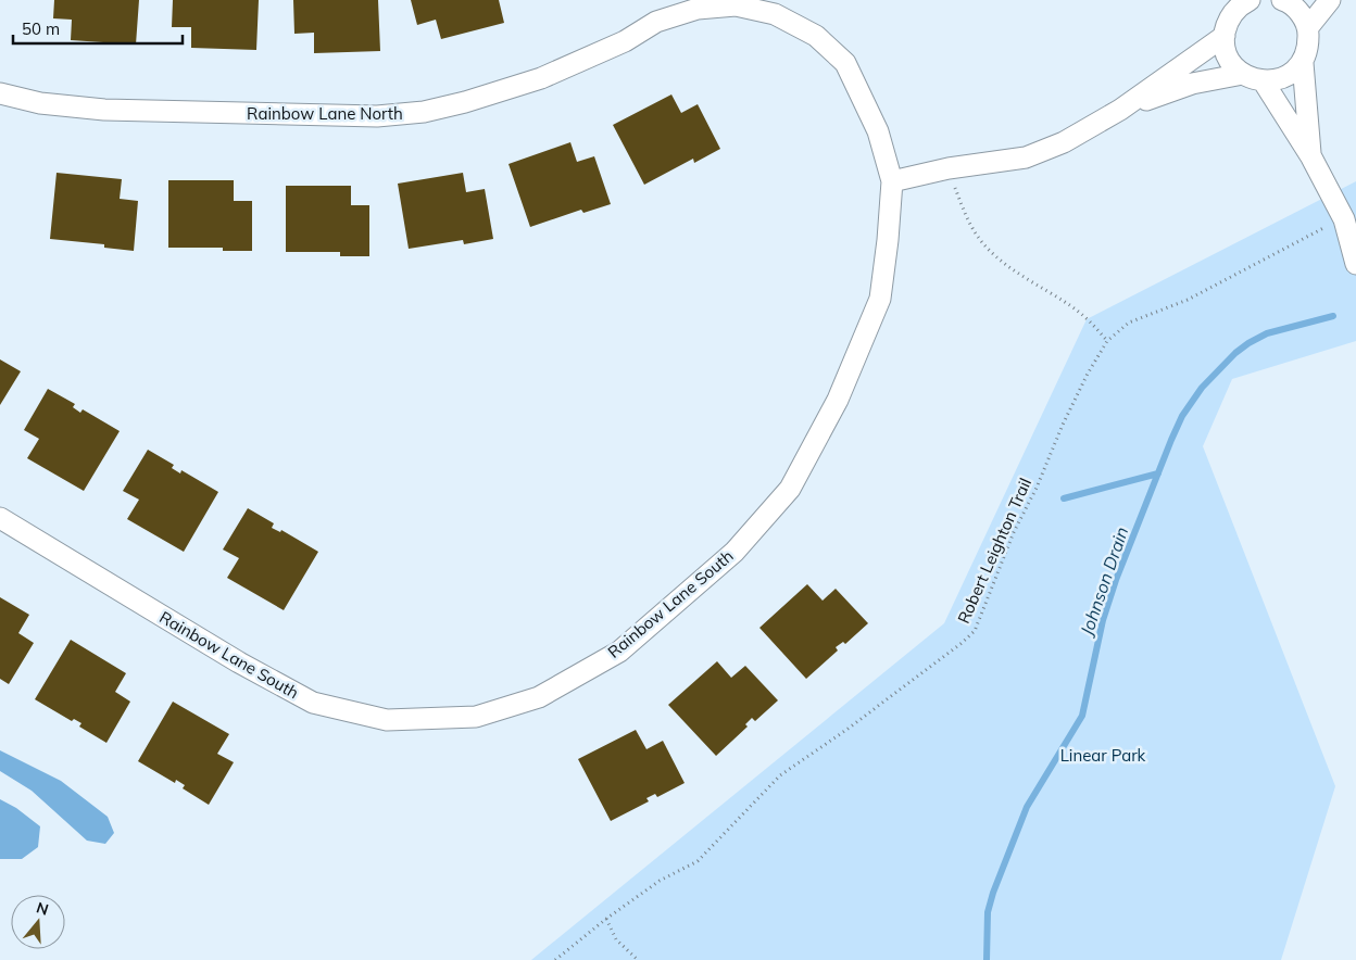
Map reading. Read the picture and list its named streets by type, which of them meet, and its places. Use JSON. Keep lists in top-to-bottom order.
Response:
{
  "streets": {
    "street": ["Rainbow Lane North", "Rainbow Lane South"],
    "path": ["Robert Leighton Trail"]
  },
  "crossings": [
    ["Rainbow Lane North", "Rainbow Lane South"]
  ],
  "water": ["Johnson Drain"],
  "parks": ["Linear Park"],
  "scale_bar": "50 m",
  "north": "top"
}
